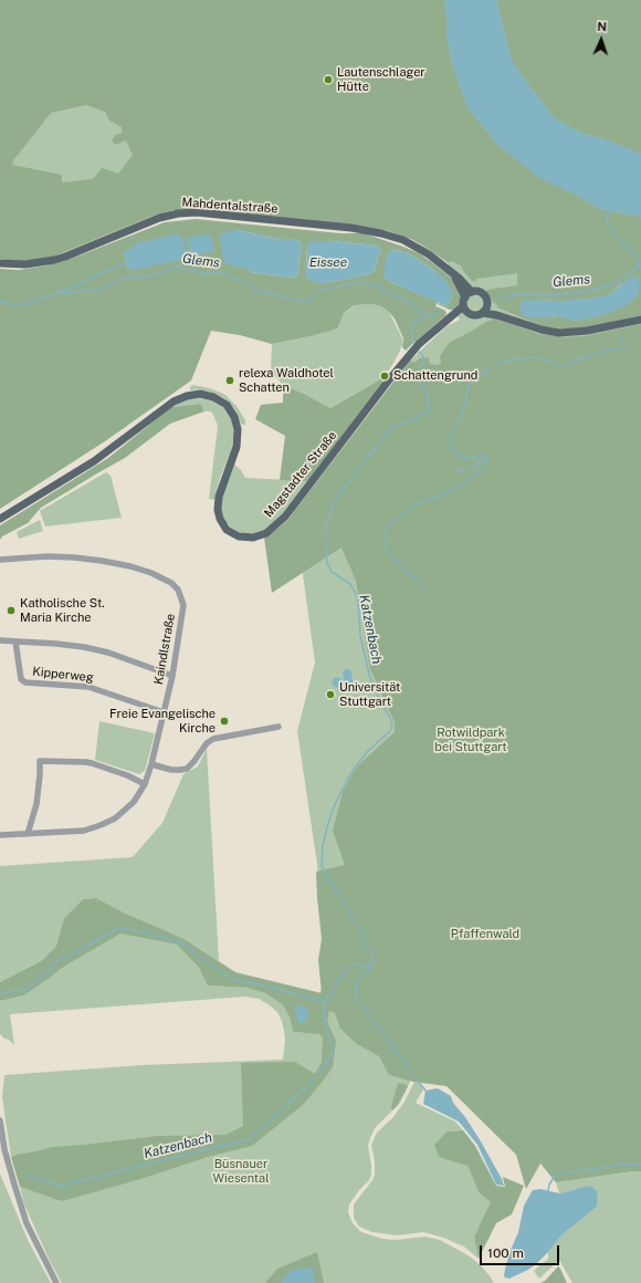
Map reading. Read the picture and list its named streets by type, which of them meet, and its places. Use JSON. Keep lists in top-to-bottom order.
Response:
{
  "streets": {
    "main road": ["Mahdentalstraße", "Magstadter Straße"],
    "street": ["Kaindlstraße", "Kipperweg"]
  },
  "crossings": [
    ["Mahdentalstraße", "Magstadter Straße"],
    ["Kaindlstraße", "Kipperweg"]
  ],
  "water": ["Glems", "Eissee", "Katzenbach"],
  "parks": ["Rotwildpark bei Stuttgart", "Pfaffenwald", "Büsnauer Wiesental"],
  "places": [
    "Lautenschlager Hütte",
    "Schattengrund",
    "relexa Waldhotel Schatten",
    "Katholische St. Maria Kirche",
    "Universität Stuttgart",
    "Freie Evangelische Kirche"
  ],
  "scale_bar": "100 m",
  "north": "top"
}
